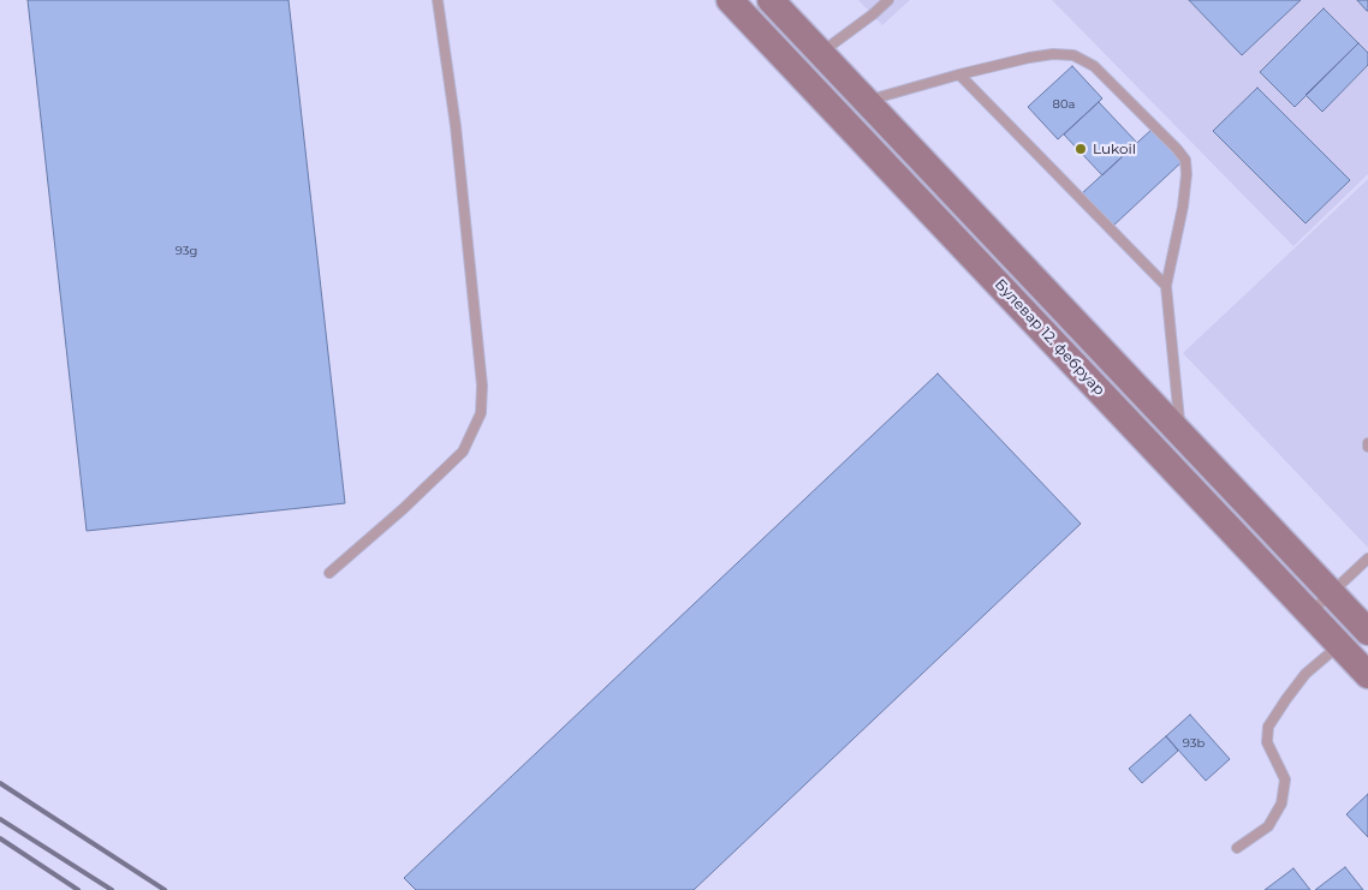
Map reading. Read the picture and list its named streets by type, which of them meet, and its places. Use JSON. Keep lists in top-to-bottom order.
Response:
{
  "streets": {
    "main road": ["Булевар 12. фебруар"]
  },
  "places": ["Lukoil"],
  "house_numbers": ["80a", "93g", "93b"]
}
